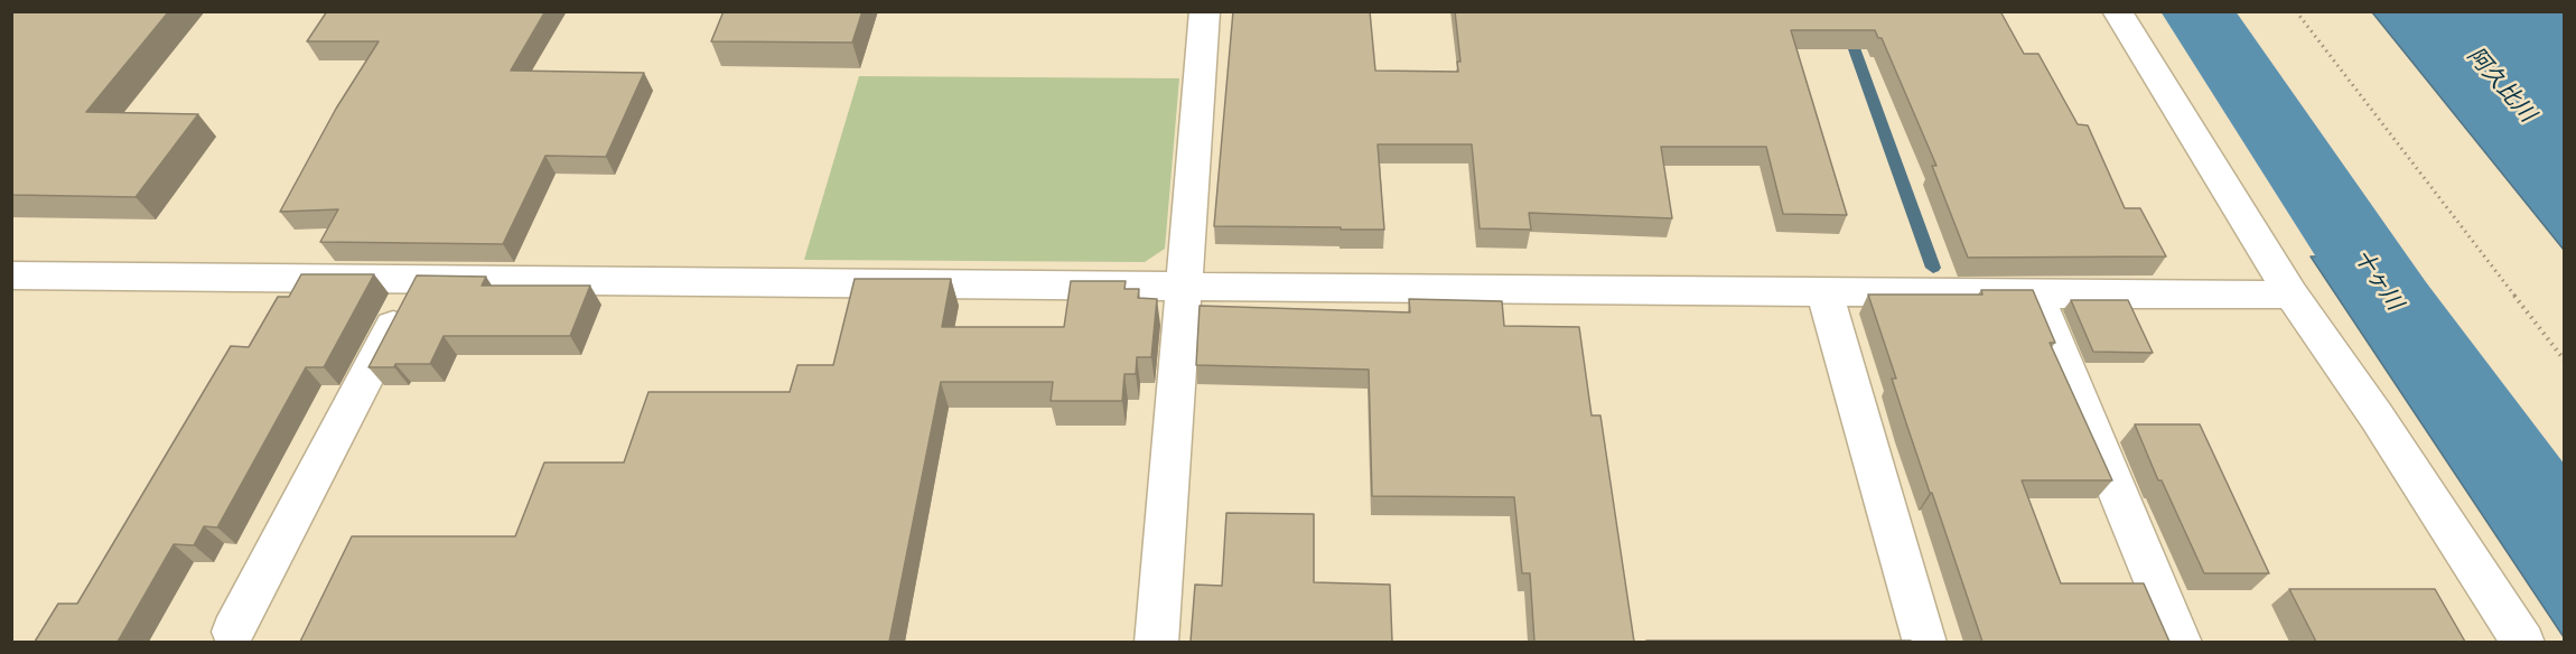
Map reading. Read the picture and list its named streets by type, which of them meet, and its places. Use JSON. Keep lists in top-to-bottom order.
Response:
{
  "water": ["阿久比川", "十ヶ川"]
}
